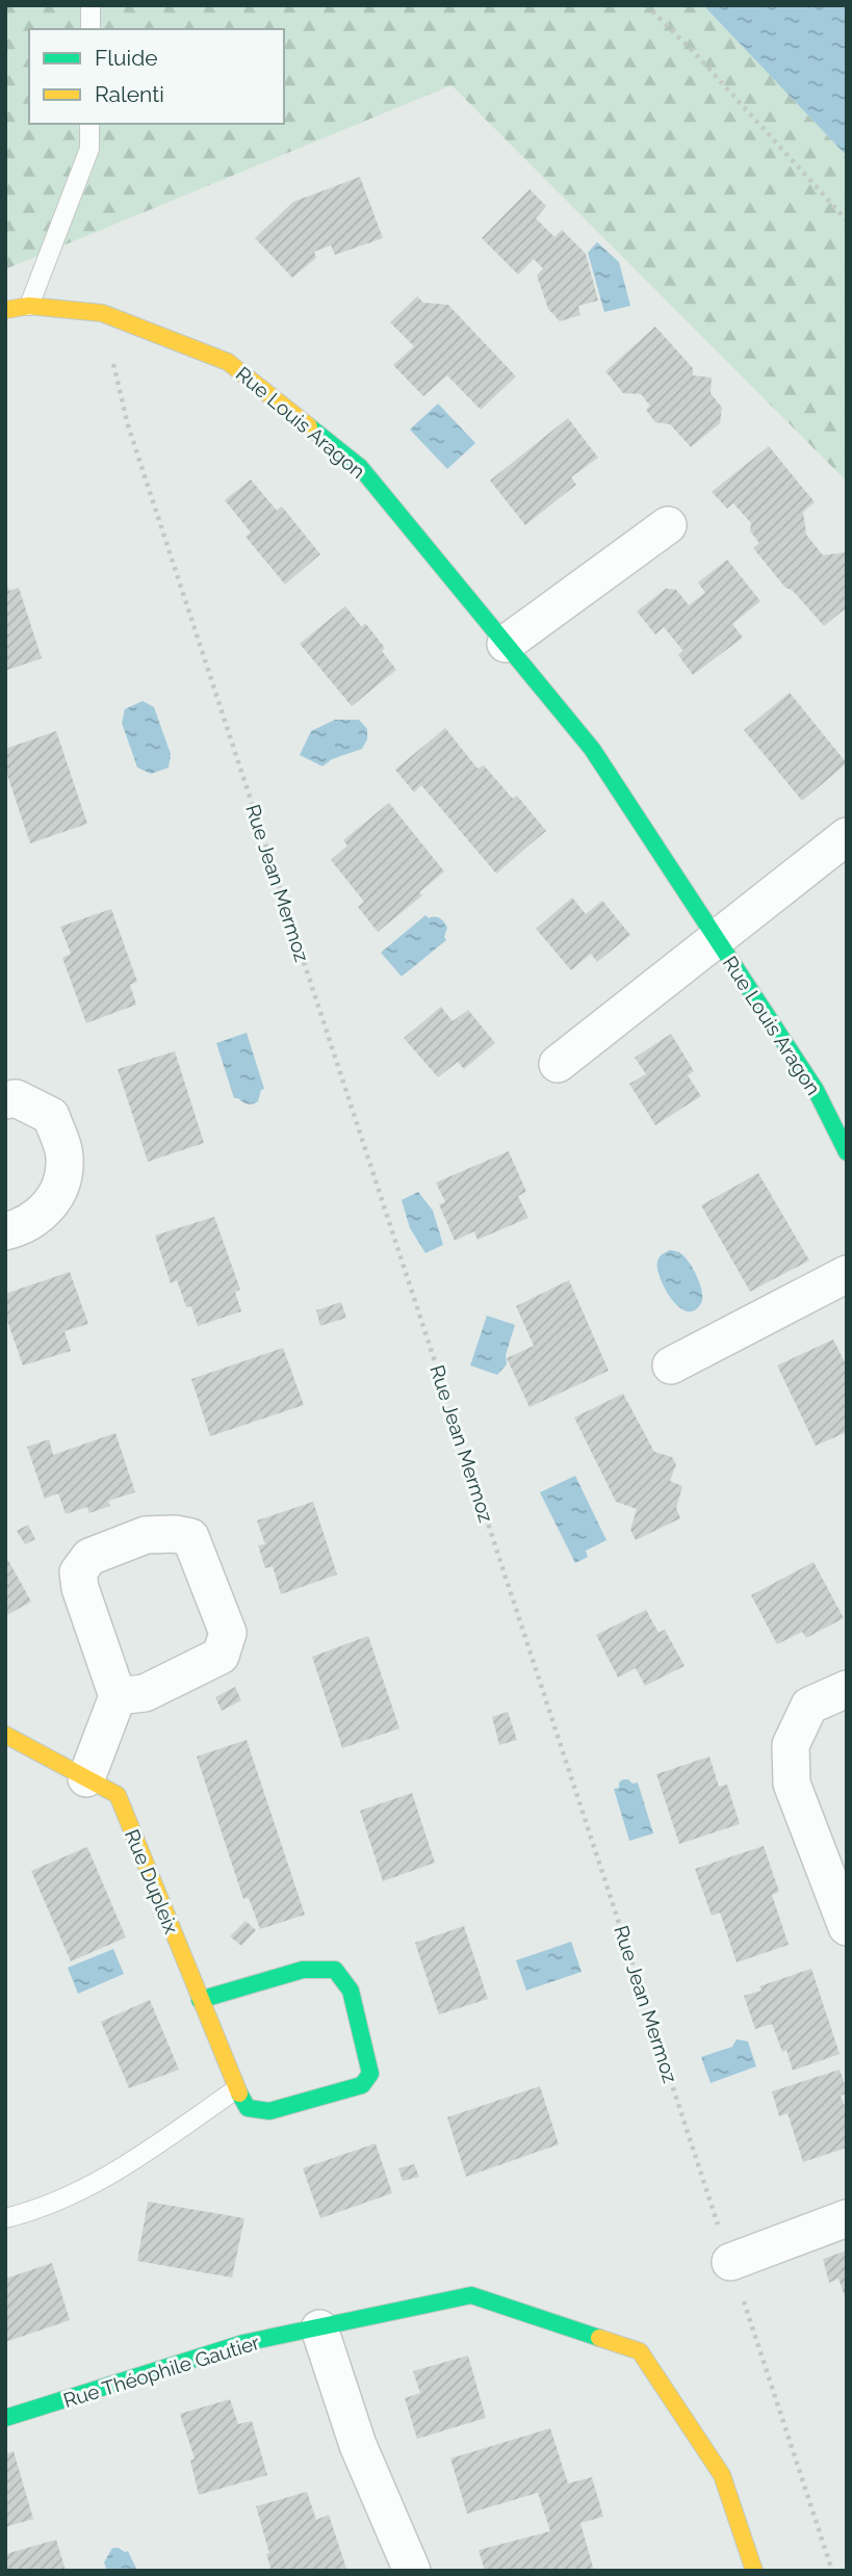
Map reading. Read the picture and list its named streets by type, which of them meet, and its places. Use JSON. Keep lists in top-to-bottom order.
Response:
{
  "streets": {
    "street": ["Rue Louis Aragon", "Rue Dupleix", "Rue Théophile Gautier"],
    "path": ["Rue Jean Mermoz"]
  },
  "crossings": [
    ["Rue Louis Aragon", "Rue Jean Mermoz"]
  ],
  "legend": ["Fluide", "Ralenti"]
}
